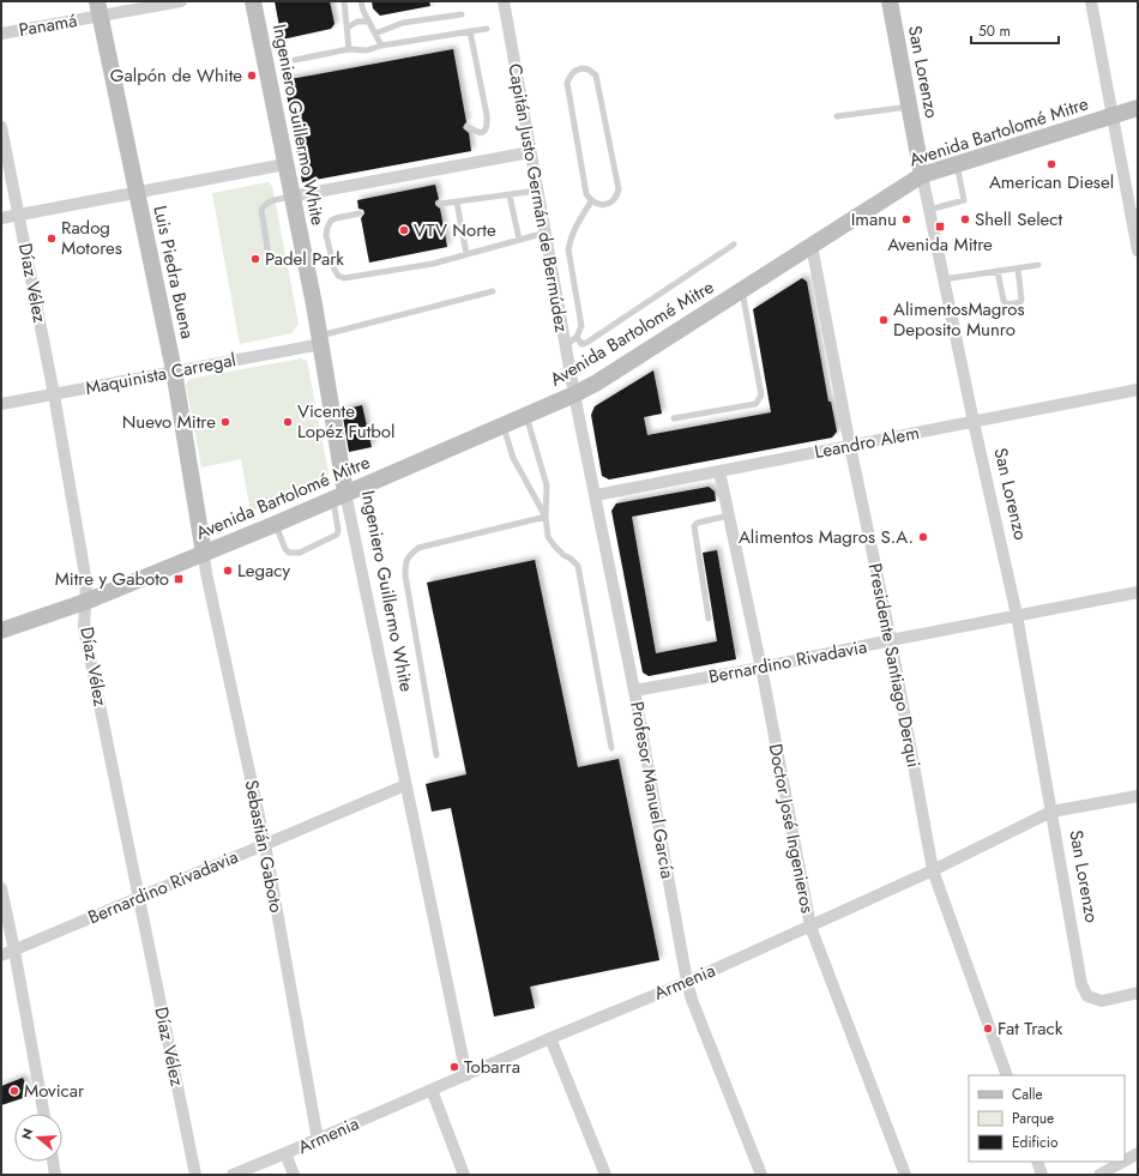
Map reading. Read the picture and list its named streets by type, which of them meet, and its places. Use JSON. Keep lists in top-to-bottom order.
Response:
{
  "streets": {
    "main road": [
      "San Lorenzo",
      "Ingeniero Guillermo White",
      "Avenida Bartolomé Mitre",
      "Luis Piedra Buena"
    ],
    "street": [
      "Panamá",
      "Capitán Justo Germán de Bermúdez",
      "Díaz Vélez",
      "Maquinista Carregal",
      "Leandro Alem",
      "Bernardino Rivadavia",
      "Presidente Santiago Derqui",
      "Profesor Manuel García",
      "Doctor José Ingenieros",
      "Sebastián Gaboto",
      "Armenia"
    ]
  },
  "crossings": [
    ["Panamá", "Luis Piedra Buena"],
    ["San Lorenzo", "Avenida Bartolomé Mitre"],
    ["San Lorenzo", "Leandro Alem"],
    ["San Lorenzo", "Bernardino Rivadavia"],
    ["San Lorenzo", "Armenia"],
    ["Ingeniero Guillermo White", "Avenida Bartolomé Mitre"],
    ["Ingeniero Guillermo White", "Maquinista Carregal"],
    ["Ingeniero Guillermo White", "Bernardino Rivadavia"],
    ["Ingeniero Guillermo White", "Armenia"],
    ["Avenida Bartolomé Mitre", "Capitán Justo Germán de Bermúdez"],
    ["Avenida Bartolomé Mitre", "Luis Piedra Buena"],
    ["Avenida Bartolomé Mitre", "Díaz Vélez"],
    ["Avenida Bartolomé Mitre", "Presidente Santiago Derqui"],
    ["Avenida Bartolomé Mitre", "Profesor Manuel García"],
    ["Avenida Bartolomé Mitre", "Sebastián Gaboto"],
    ["Capitán Justo Germán de Bermúdez", "Profesor Manuel García"],
    ["Luis Piedra Buena", "Maquinista Carregal"],
    ["Luis Piedra Buena", "Sebastián Gaboto"],
    ["Díaz Vélez", "Maquinista Carregal"],
    ["Díaz Vélez", "Bernardino Rivadavia"],
    ["Leandro Alem", "Presidente Santiago Derqui"],
    ["Leandro Alem", "Profesor Manuel García"],
    ["Leandro Alem", "Doctor José Ingenieros"],
    ["Bernardino Rivadavia", "Presidente Santiago Derqui"],
    ["Bernardino Rivadavia", "Profesor Manuel García"],
    ["Bernardino Rivadavia", "Doctor José Ingenieros"],
    ["Bernardino Rivadavia", "Sebastián Gaboto"],
    ["Presidente Santiago Derqui", "Armenia"],
    ["Profesor Manuel García", "Armenia"],
    ["Doctor José Ingenieros", "Armenia"],
    ["Sebastián Gaboto", "Armenia"]
  ],
  "places": {
    "other": [
      "Galpón de White",
      "American Diesel",
      "Imanu",
      "Shell Select",
      "VTV Norte",
      "Radog Motores",
      "Padel Park",
      "AlimentosMagros Deposito Munro",
      "Nuevo Mitre",
      "Vicente Lopéz Futbol",
      "Alimentos Magros S.A.",
      "Legacy",
      "Fat Track",
      "Tobarra",
      "Movicar"
    ],
    "transit": ["Avenida Mitre", "Mitre y Gaboto"]
  },
  "legend": ["Calle", "Parque", "Edificio"],
  "scale_bar": "50 m",
  "north": "left"
}
